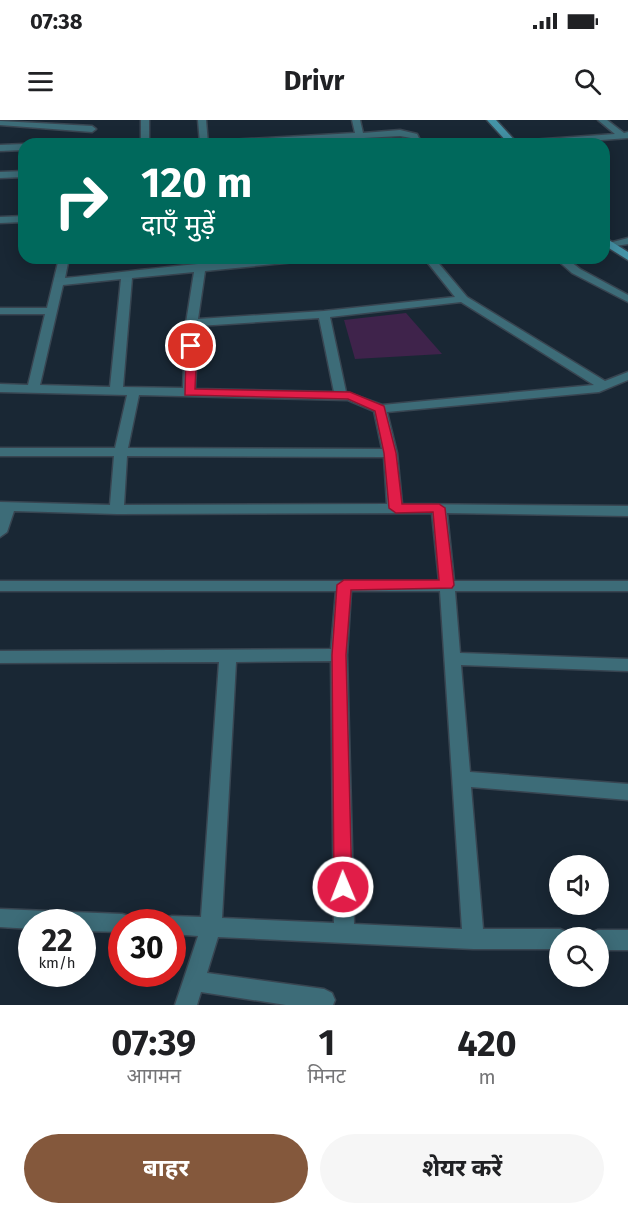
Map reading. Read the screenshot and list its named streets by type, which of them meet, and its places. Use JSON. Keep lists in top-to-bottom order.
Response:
{
  "page": {
    "status": "07:38",
    "header": "Drivr",
    "turn": ["120 m", "दाएँ मुड़ें"],
    "speed": "22 km/h",
    "limit": "30",
    "eta": [
      "07:39",
      "आगमन",
      "1",
      "मिनट",
      "420",
      "m"
    ],
    "buttons": ["बाहर", "शेयर करें"]
  }
}
